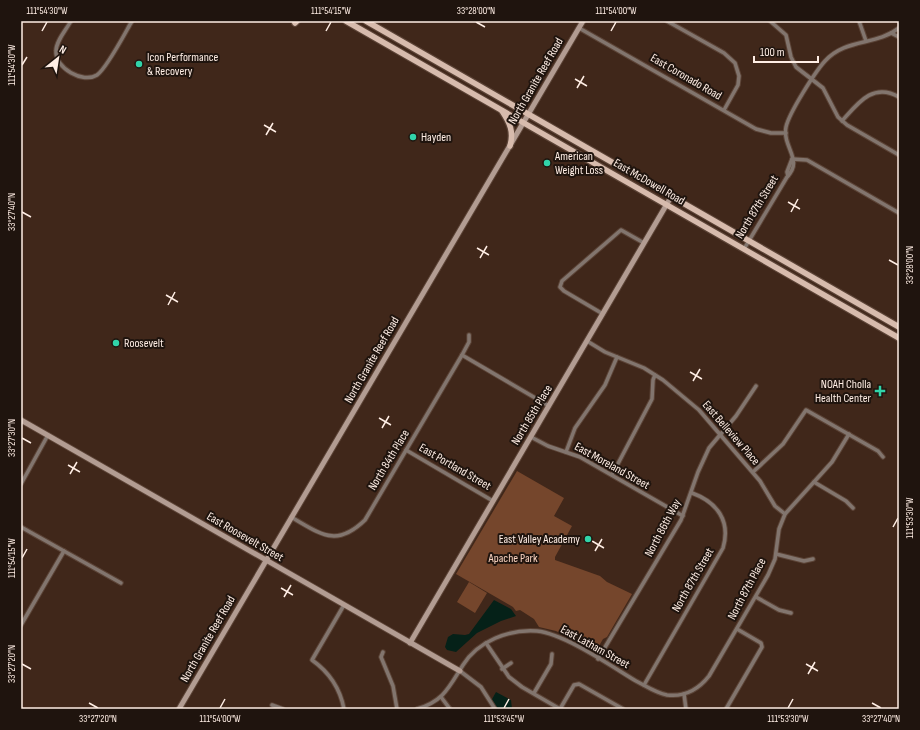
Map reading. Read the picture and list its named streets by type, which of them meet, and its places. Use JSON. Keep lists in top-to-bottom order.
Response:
{
  "streets": {
    "main road": ["East McDowell Road"],
    "street": [
      "East Coronado Road",
      "North Granite Reef Road",
      "North 87th Street",
      "North 85th Place",
      "East Belleview Place",
      "North 84th Place",
      "East Moreland Street",
      "East Portland Street",
      "North 86th Way",
      "East Roosevelt Street",
      "North 87th Place",
      "East Latham Street"
    ]
  },
  "crossings": [
    ["East Coronado Road", "North Granite Reef Road"],
    ["East Coronado Road", "North 87th Street"],
    ["North Granite Reef Road", "East McDowell Road"],
    ["North Granite Reef Road", "North 84th Place"],
    ["North Granite Reef Road", "East Roosevelt Street"],
    ["East McDowell Road", "North 87th Street"],
    ["East McDowell Road", "North 85th Place"],
    ["North 87th Street", "North 86th Way"],
    ["North 87th Street", "East Latham Street"],
    ["North 85th Place", "East Belleview Place"],
    ["North 85th Place", "East Moreland Street"],
    ["North 85th Place", "East Portland Street"],
    ["North 85th Place", "East Roosevelt Street"],
    ["East Belleview Place", "North 86th Way"],
    ["East Belleview Place", "North 87th Place"],
    ["North 84th Place", "East Portland Street"],
    ["East Moreland Street", "North 86th Way"],
    ["North 86th Way", "East Latham Street"],
    ["East Roosevelt Street", "East Latham Street"],
    ["North 87th Place", "East Latham Street"]
  ],
  "parks": ["Apache Park"],
  "places": {
    "other": [
      "Icon Performance & Recovery",
      "Hayden",
      "American Weight Loss",
      "Roosevelt",
      "East Valley Academy"
    ],
    "health": ["NOAH Cholla Health Center"]
  },
  "scale_bar": "100 m",
  "north": "top right",
  "coordinates": [
    "111°54'30\"W",
    "111°54'15\"W",
    "33°28'00\"N",
    "111°54'00\"W",
    "33°27'40\"N",
    "33°27'30\"N",
    "111°53'30\"W",
    "33°27'20\"N",
    "111°53'45\"W"
  ]
}
